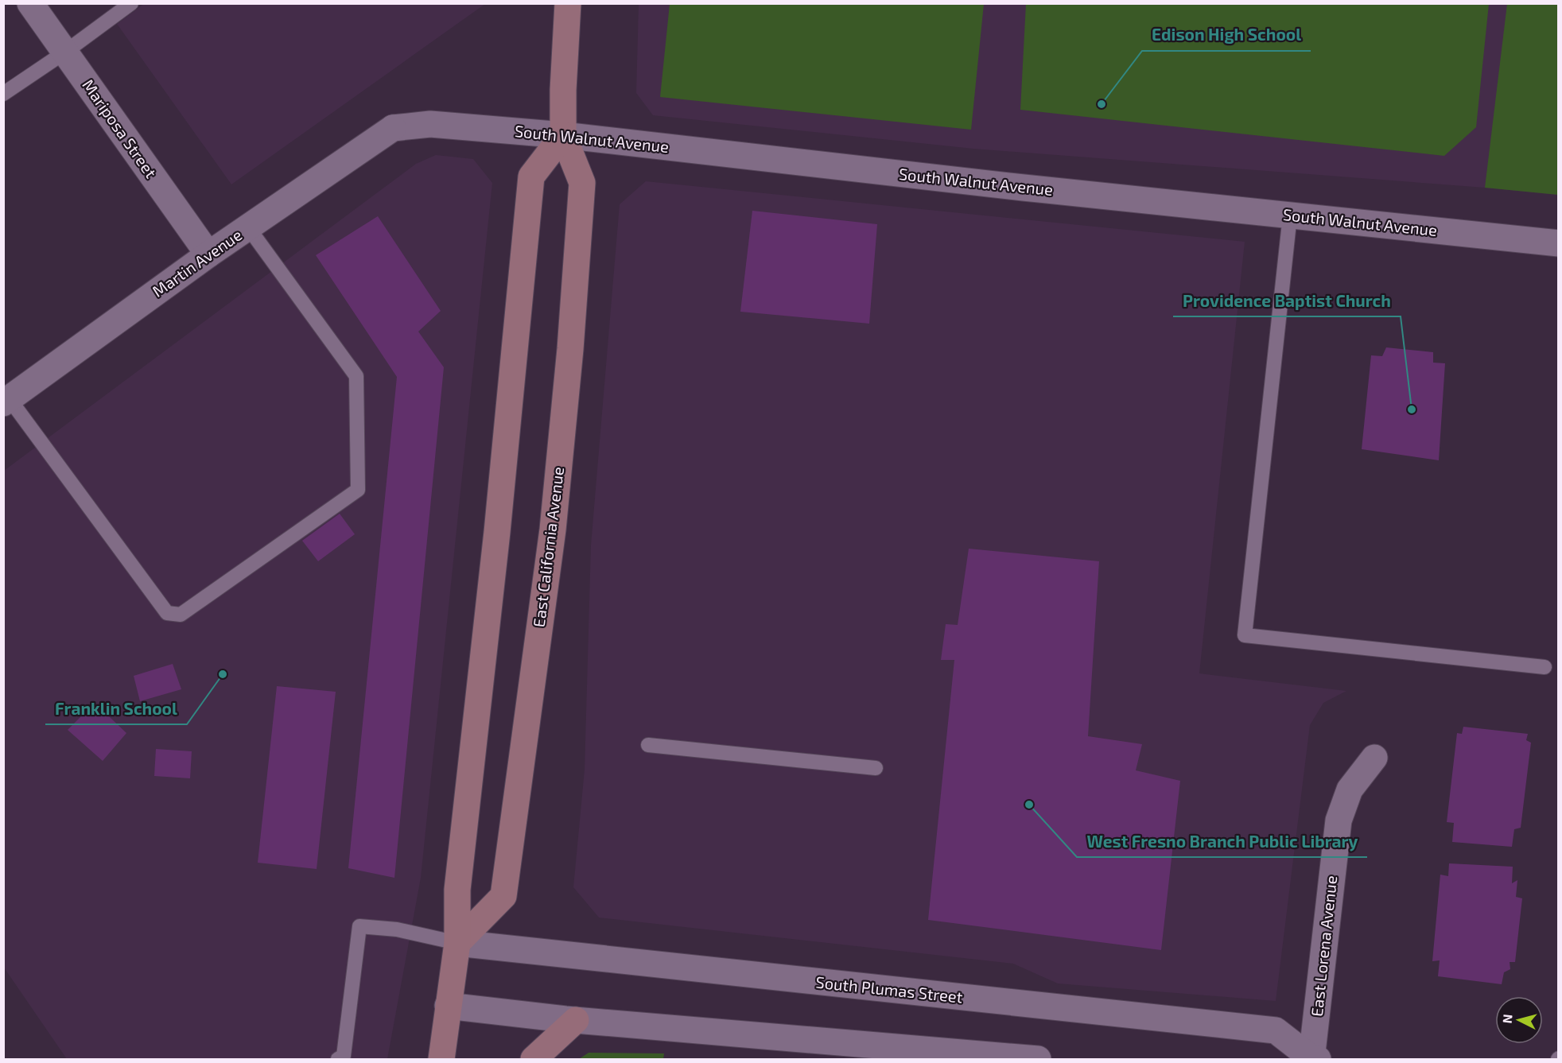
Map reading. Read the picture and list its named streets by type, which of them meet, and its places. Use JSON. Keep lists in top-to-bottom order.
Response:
{
  "streets": {
    "main road": ["East California Avenue"],
    "street": [
      "Mariposa Street",
      "South Walnut Avenue",
      "Martin Avenue",
      "East Lorena Avenue",
      "South Plumas Street"
    ]
  },
  "crossings": [
    ["Mariposa Street", "Martin Avenue"],
    ["South Walnut Avenue", "Martin Avenue"],
    ["South Walnut Avenue", "East California Avenue"],
    ["East California Avenue", "South Plumas Street"],
    ["East Lorena Avenue", "South Plumas Street"]
  ],
  "places": [
    "Edison High School",
    "Providence Baptist Church",
    "Franklin School",
    "West Fresno Branch Public Library"
  ],
  "north": "left"
}
